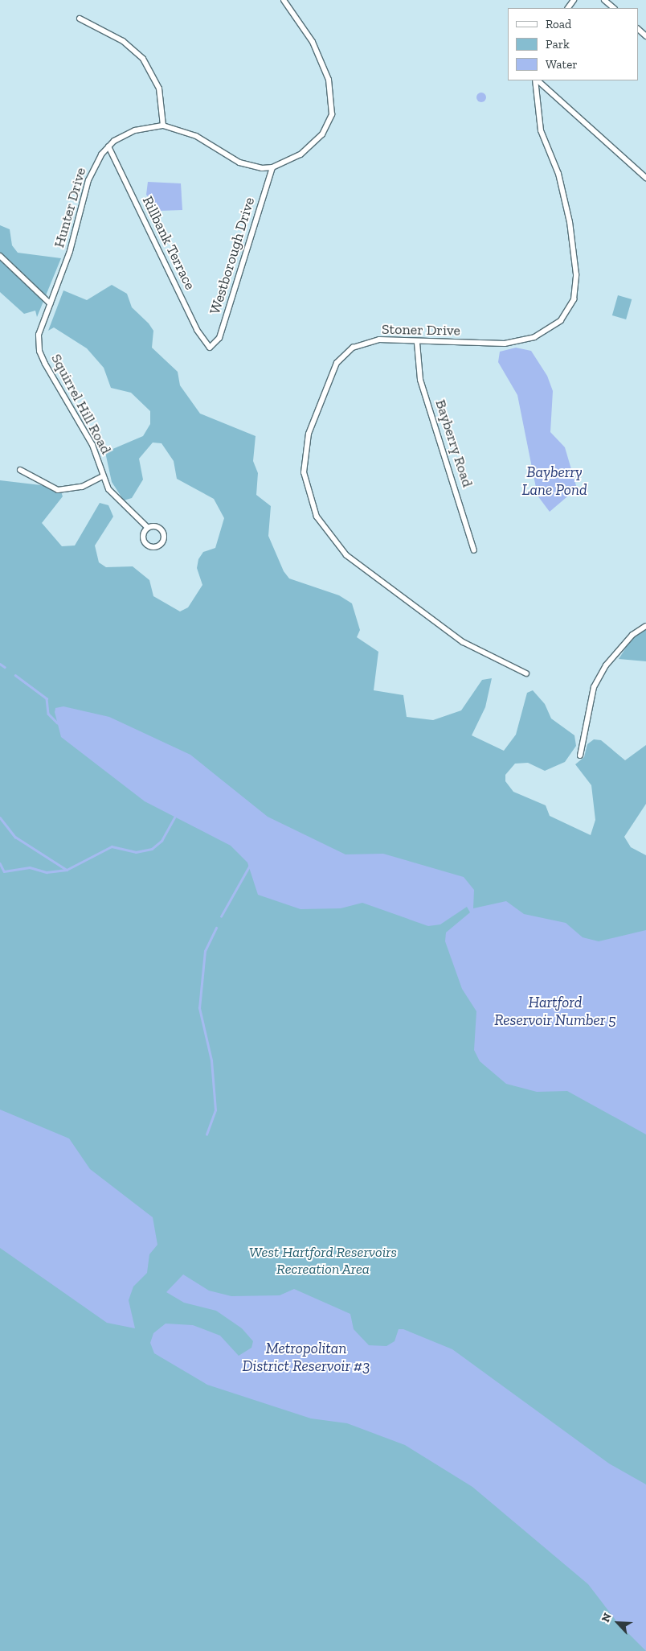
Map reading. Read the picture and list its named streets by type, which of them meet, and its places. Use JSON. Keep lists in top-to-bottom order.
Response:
{
  "streets": {
    "street": [
      "Hunter Drive",
      "Rillbank Terrace",
      "Westborough Drive",
      "Stoner Drive",
      "Squirrel Hill Road",
      "Bayberry Road"
    ]
  },
  "crossings": [
    ["Hunter Drive", "Rillbank Terrace"],
    ["Hunter Drive", "Westborough Drive"],
    ["Hunter Drive", "Squirrel Hill Road"],
    ["Rillbank Terrace", "Westborough Drive"],
    ["Stoner Drive", "Bayberry Road"]
  ],
  "water": ["Bayberry Lane Pond", "Hartford Reservoir Number 5", "Metropolitan District Reservoir #3"],
  "parks": ["West Hartford Reservoirs Recreation Area"],
  "legend": ["Road", "Park", "Water"],
  "north": "top left"
}
